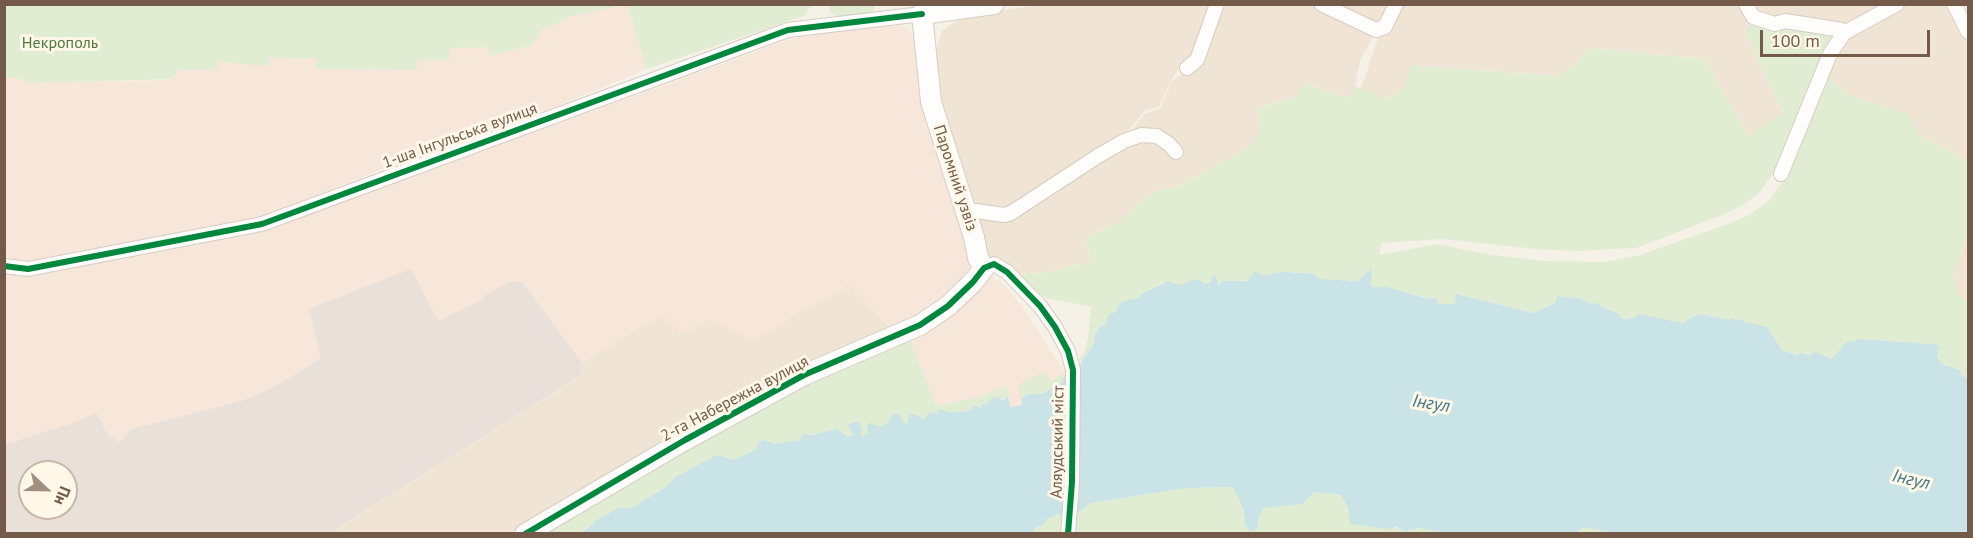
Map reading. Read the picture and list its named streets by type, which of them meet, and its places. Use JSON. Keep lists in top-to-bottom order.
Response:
{
  "streets": {
    "main road": ["Паромний узвіз", "2-га Набережна вулиця"],
    "street": ["1-ша Інгульська вулиця", "Аляудський міст"]
  },
  "crossings": [
    ["1-ша Інгульська вулиця", "Паромний узвіз"],
    ["Паромний узвіз", "2-га Набережна вулиця"],
    ["Паромний узвіз", "Аляудський міст"],
    ["2-га Набережна вулиця", "Аляудський міст"]
  ],
  "water": ["Інгул"],
  "parks": ["Некрополь"],
  "scale_bar": "100 m",
  "north": "right"
}
